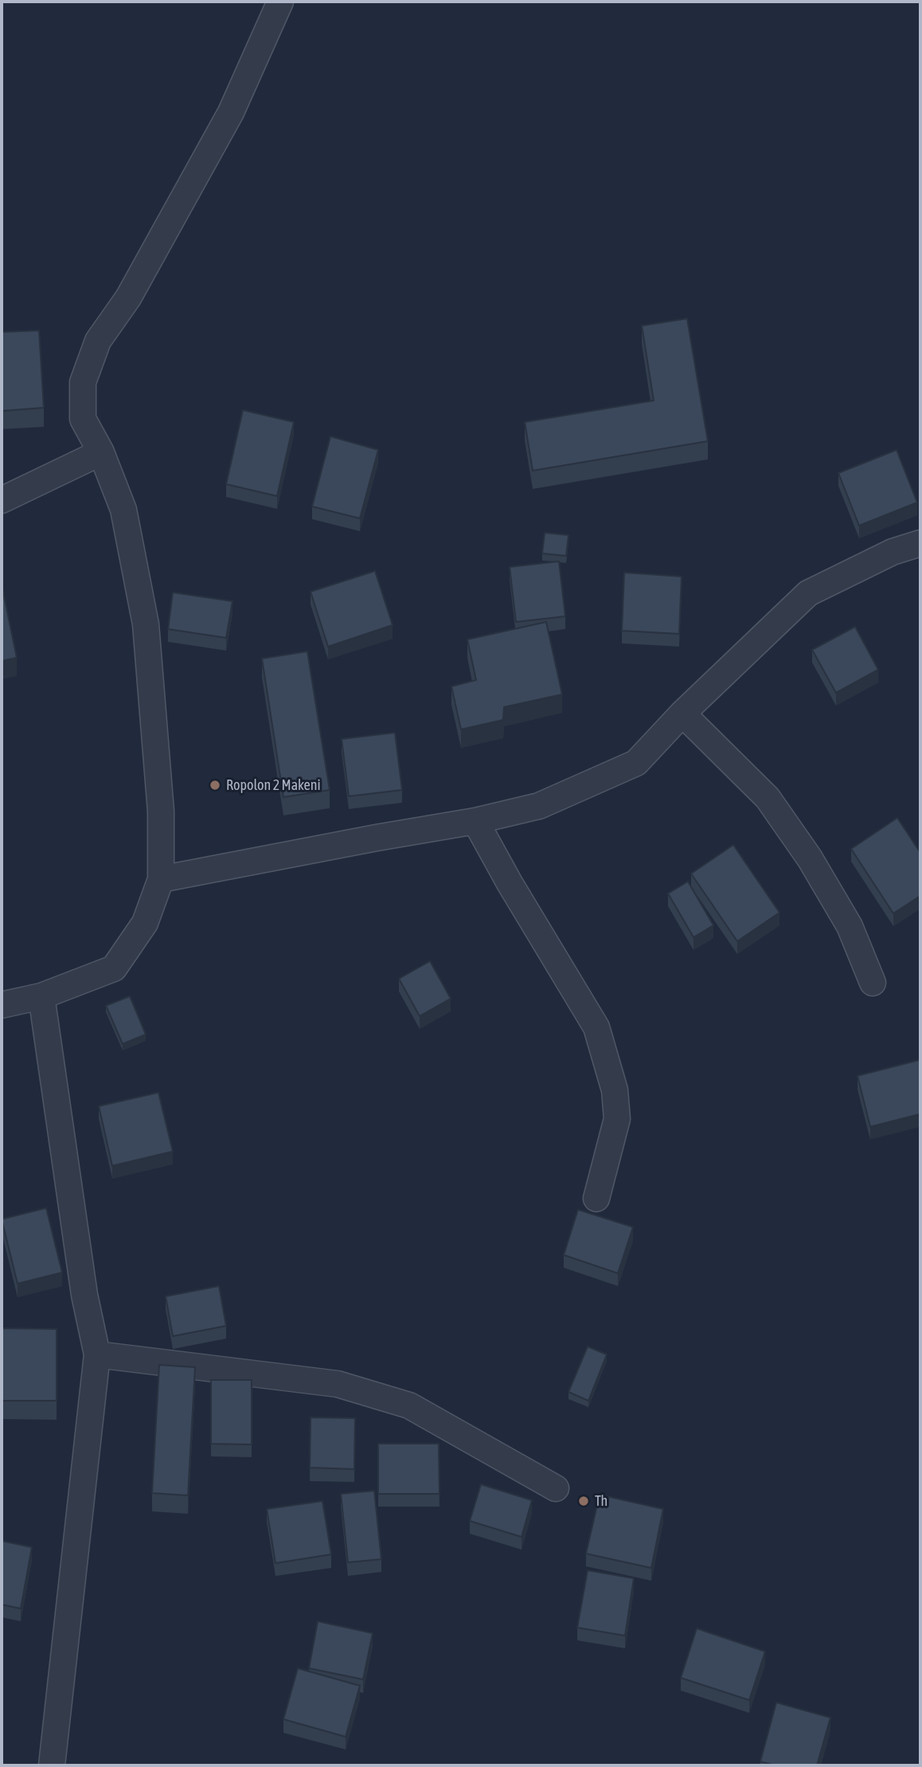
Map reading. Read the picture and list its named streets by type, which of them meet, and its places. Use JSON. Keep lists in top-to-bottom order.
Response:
{
  "places": ["Ropolon 2 Makeni", "Th"]
}
